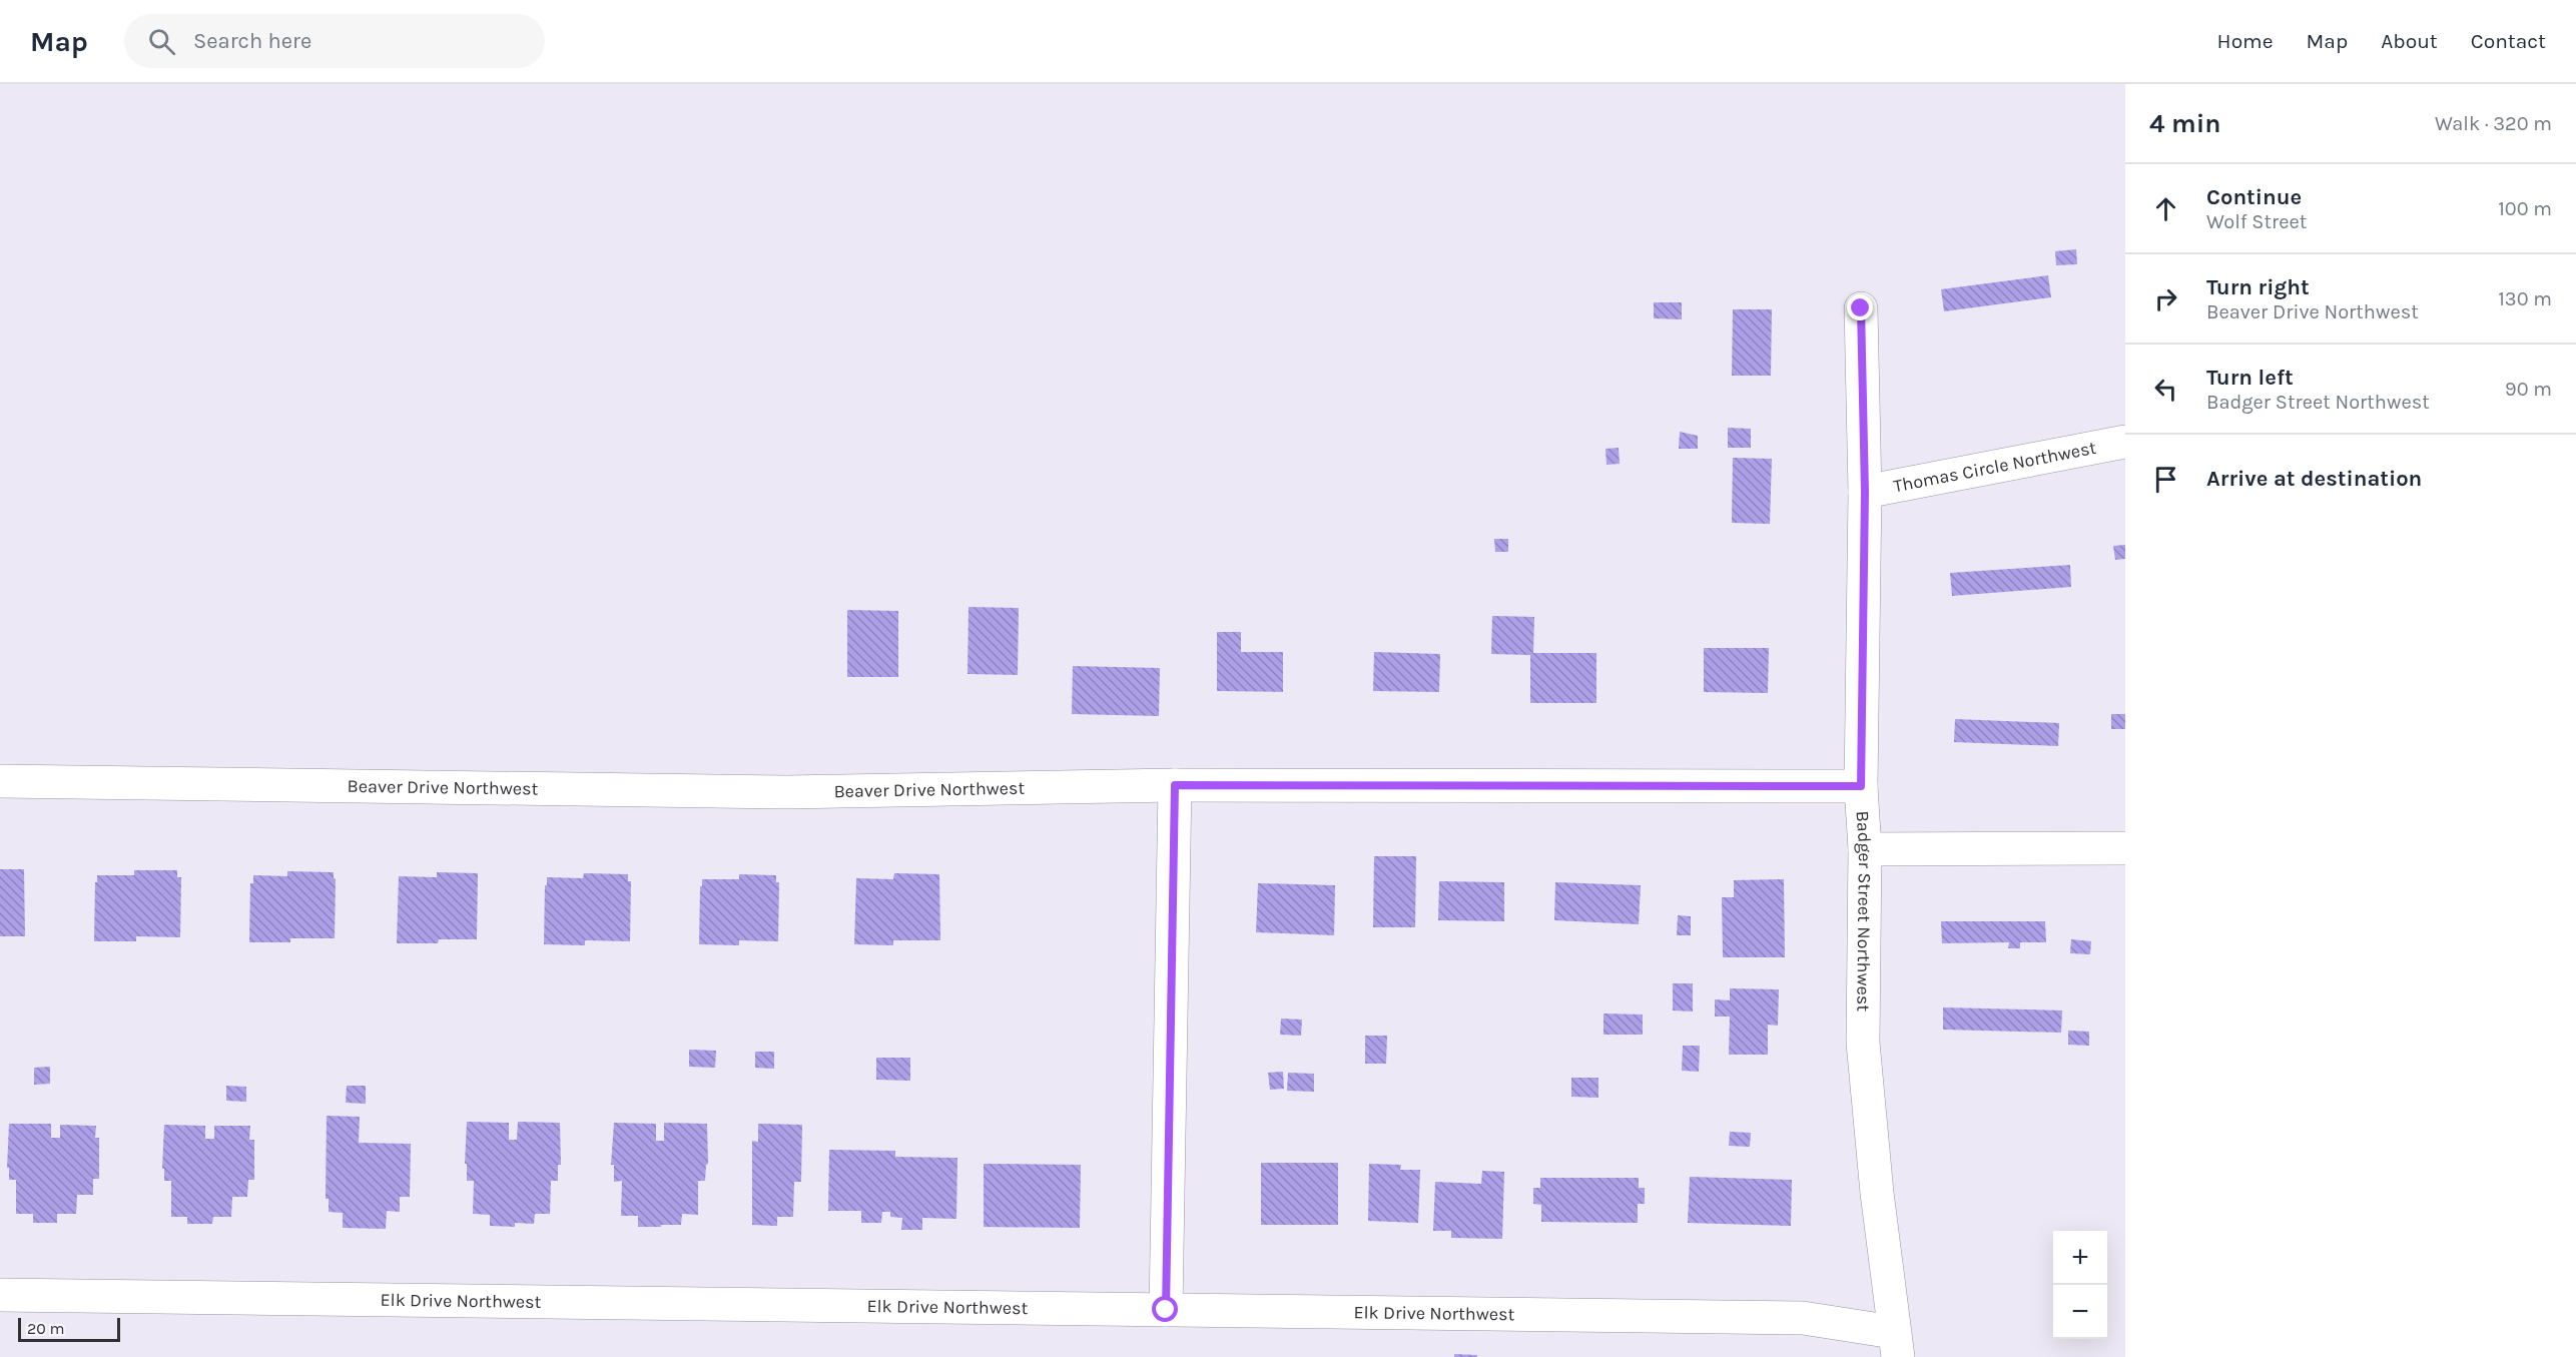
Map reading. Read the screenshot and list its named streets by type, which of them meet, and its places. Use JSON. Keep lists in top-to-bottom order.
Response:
{
  "streets": {
    "street": [
      "Thomas Circle Northwest",
      "Beaver Drive Northwest",
      "Badger Street Northwest",
      "Elk Drive Northwest"
    ]
  },
  "crossings": [
    ["Thomas Circle Northwest", "Badger Street Northwest"],
    ["Beaver Drive Northwest", "Badger Street Northwest"],
    ["Badger Street Northwest", "Elk Drive Northwest"]
  ],
  "scale_bar": "20 m",
  "page": {
    "header": "Map",
    "search": "Search here",
    "nav": [
      "Home",
      "Map",
      "About",
      "Contact"
    ],
    "heading": ["4 min", "Walk · 320 m"],
    "list": [
      ["Continue", "Wolf Street", "100 m"],
      ["Turn right", "Beaver Drive Northwest", "130 m"],
      ["Turn left", "Badger Street Northwest", "90 m"],
      "Arrive at destination"
    ],
    "map_buttons": ["+", "−"],
    "scale": "20 m"
  }
}
